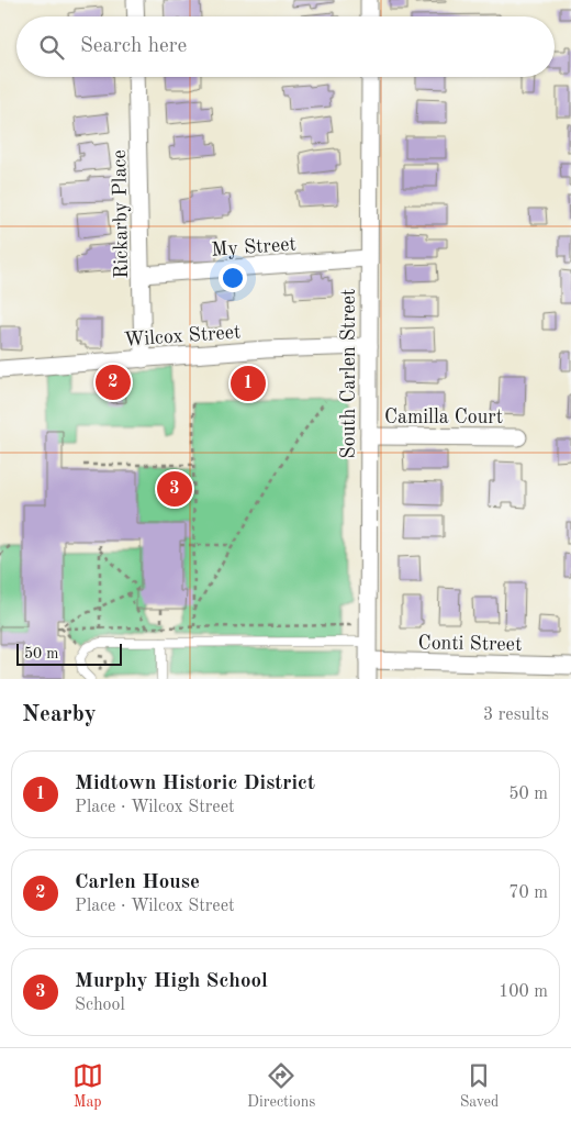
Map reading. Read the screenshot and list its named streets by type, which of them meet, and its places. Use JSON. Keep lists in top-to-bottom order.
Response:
{
  "streets": {
    "street": [
      "Rickarby Place",
      "My Street",
      "Wilcox Street",
      "South Carlen Street",
      "Camilla Court",
      "Conti Street"
    ]
  },
  "crossings": [
    ["Rickarby Place", "My Street"],
    ["Rickarby Place", "Wilcox Street"],
    ["My Street", "South Carlen Street"],
    ["Wilcox Street", "South Carlen Street"],
    ["South Carlen Street", "Camilla Court"],
    ["South Carlen Street", "Conti Street"]
  ],
  "scale_bar": "50 m",
  "page": {
    "search": "Search here",
    "pins": ["2", "1", "3"],
    "scale": "50 m",
    "heading": ["Nearby", "3 results"],
    "list": [
      {
        "mark": "1",
        "name": "Midtown Historic District",
        "note": "Place · Wilcox Street",
        "value": "50 m"
      },
      {
        "mark": "2",
        "name": "Carlen House",
        "note": "Place · Wilcox Street",
        "value": "70 m"
      },
      {
        "mark": "3",
        "name": "Murphy High School",
        "note": "School",
        "value": "100 m"
      }
    ],
    "nav": ["Map", "Directions", "Saved"]
  }
}
